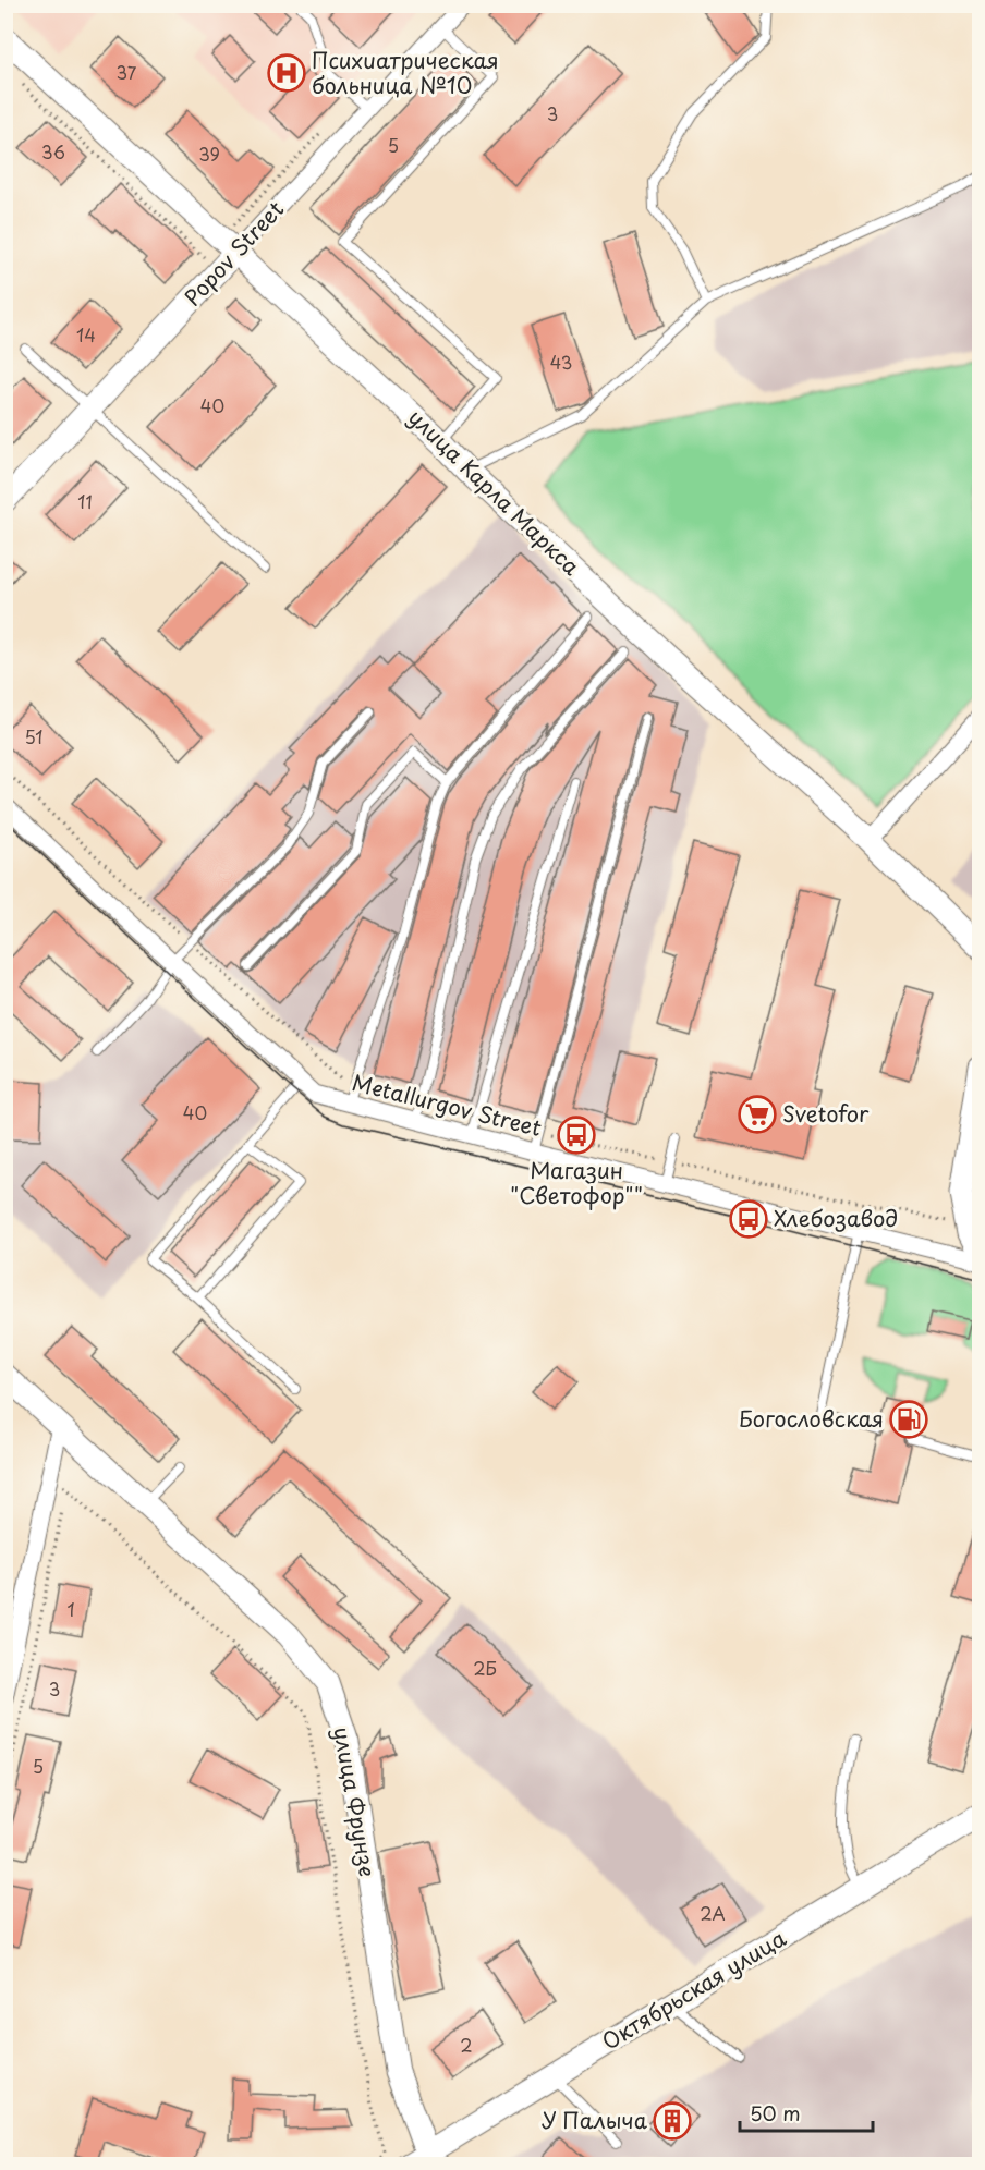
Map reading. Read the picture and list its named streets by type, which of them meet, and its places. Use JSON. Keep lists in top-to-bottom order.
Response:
{
  "streets": {
    "main road": [
      "Popov Street",
      "улица Карла Маркса",
      "улица Фрунзе",
      "Октябрьская улица"
    ],
    "street": ["Metallurgov Street"]
  },
  "crossings": [
    ["Popov Street", "улица Карла Маркса"],
    ["улица Фрунзе", "Октябрьская улица"]
  ],
  "places": {
    "hospital": ["Психиатрическая больница №10"],
    "supermarket": ["Svetofor"],
    "bus stop": ["Магазин \"Светофор\"\"", "Хлебозавод"],
    "fuel station": ["Богословская"],
    "building": ["У Палыча"]
  },
  "house_numbers": [
    "37",
    "3",
    "5",
    "36",
    "39",
    "14",
    "43",
    "40",
    "11",
    "51",
    "40",
    "1",
    "2Б",
    "3",
    "5",
    "2А",
    "2"
  ],
  "scale_bar": "50 m"
}
